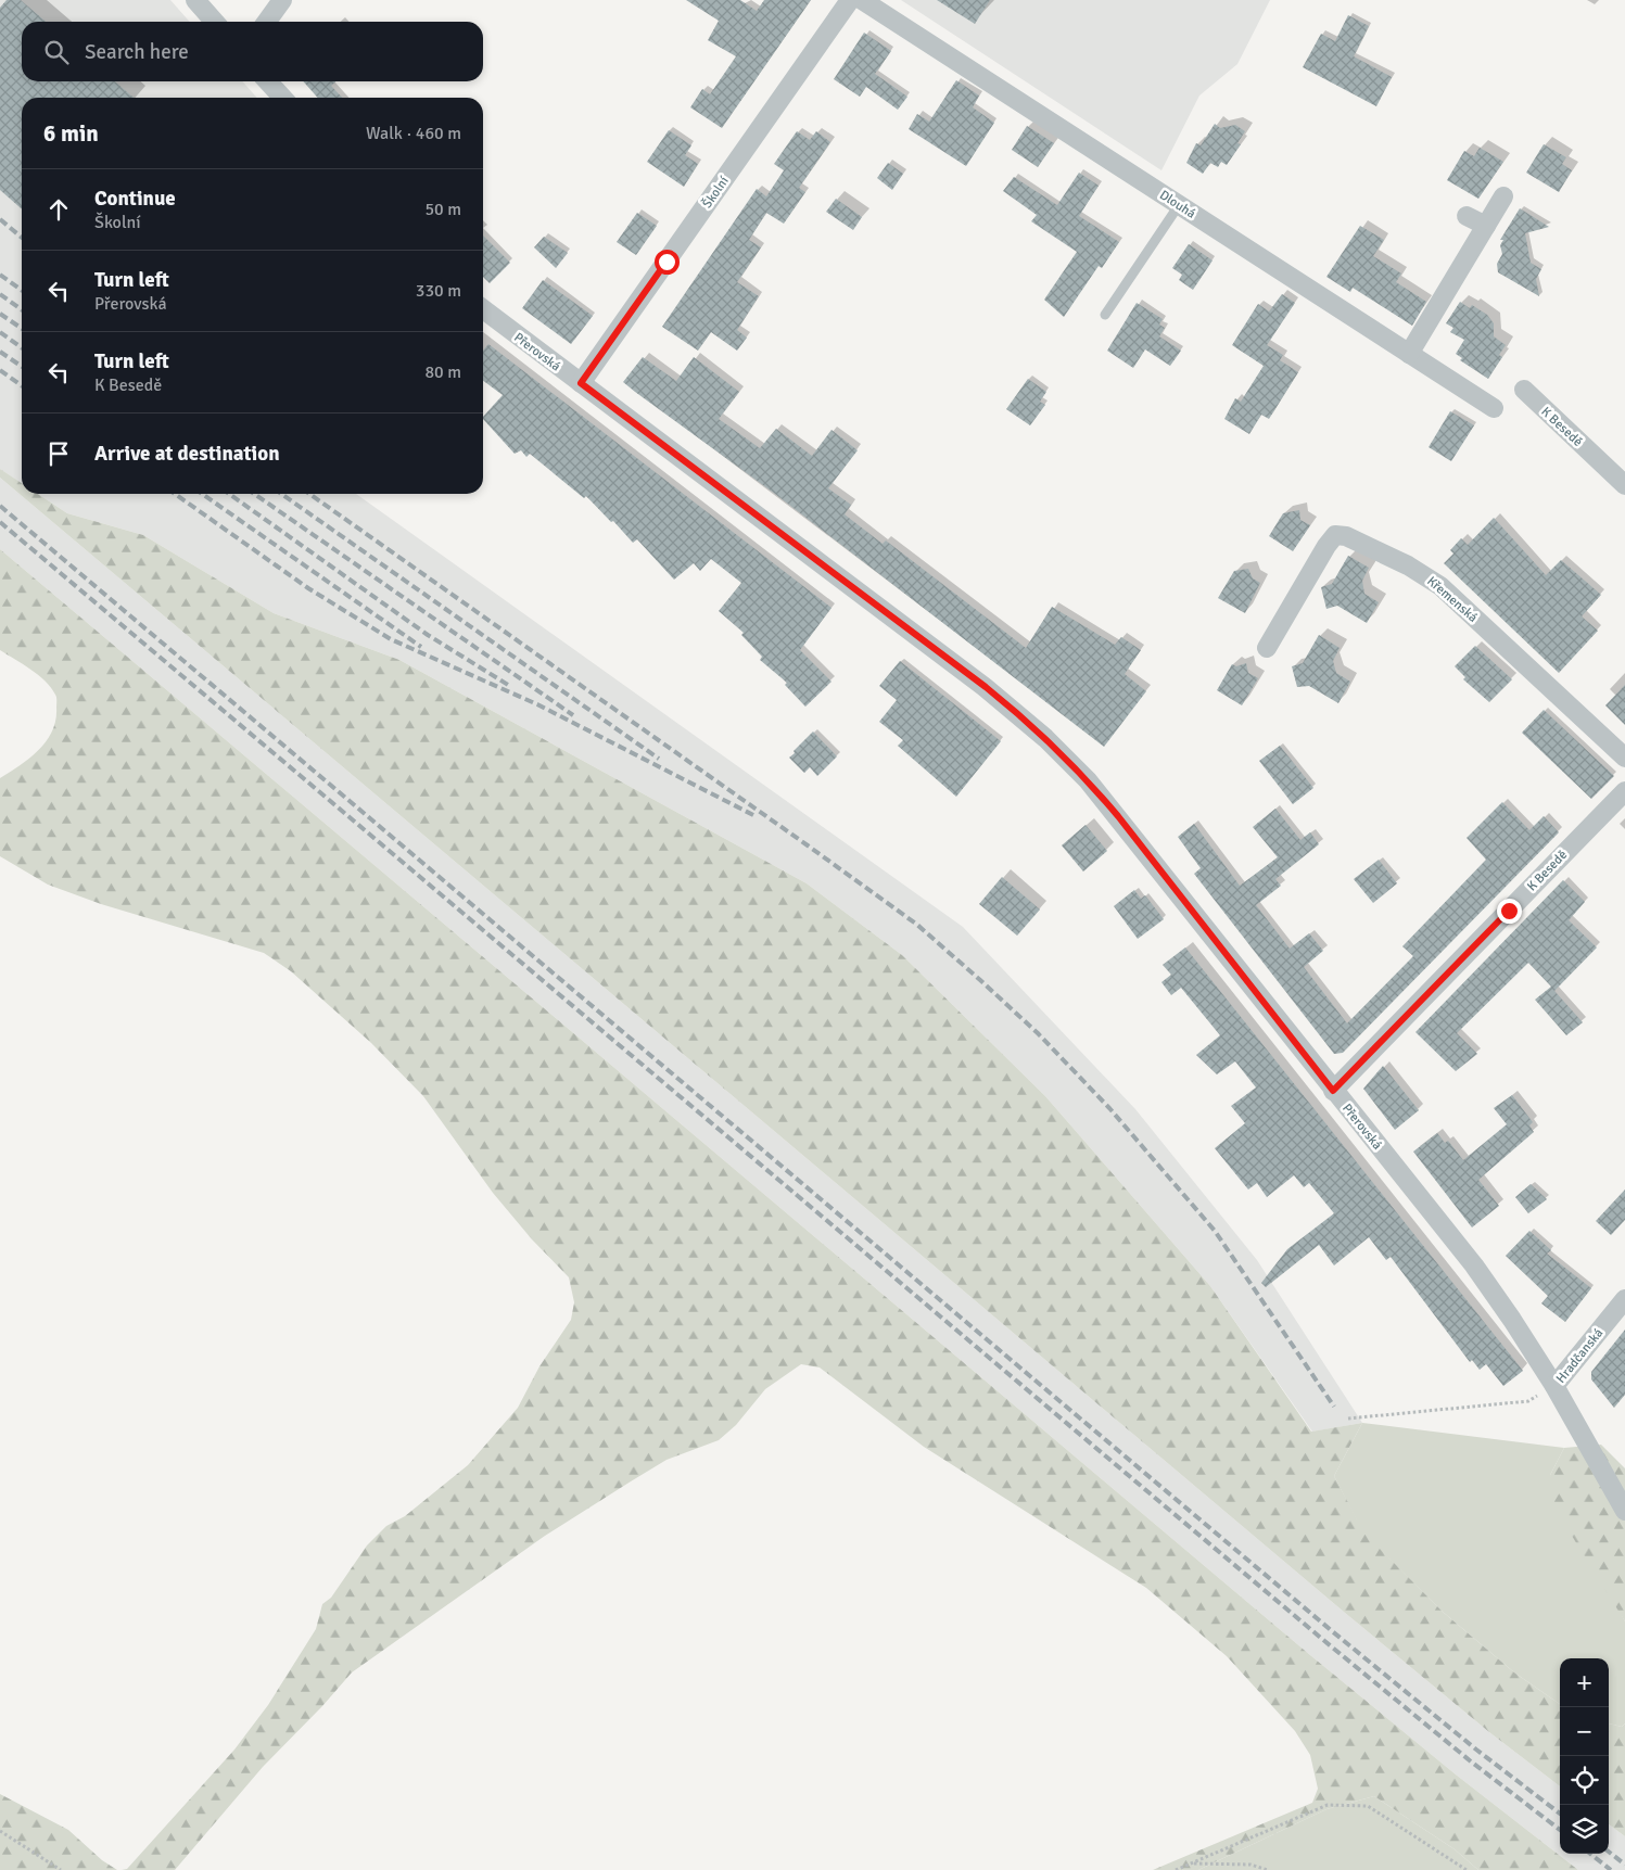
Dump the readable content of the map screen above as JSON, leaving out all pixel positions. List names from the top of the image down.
{
  "streets": {
    "street": [
      "Školní",
      "Dlouhá",
      "Přerovská",
      "K Besedě",
      "Křemenská",
      "Hradčanská"
    ]
  },
  "crossings": [
    ["Školní", "Přerovská"],
    ["Přerovská", "K Besedě"],
    ["Přerovská", "Hradčanská"]
  ],
  "page": {
    "search": "Search here",
    "heading": ["6 min", "Walk · 460 m"],
    "list": [
      ["Continue", "Školní", "50 m"],
      ["Turn left", "Přerovská", "330 m"],
      ["Turn left", "K Besedě", "80 m"],
      "Arrive at destination"
    ],
    "map_buttons": ["+", "−"]
  }
}
